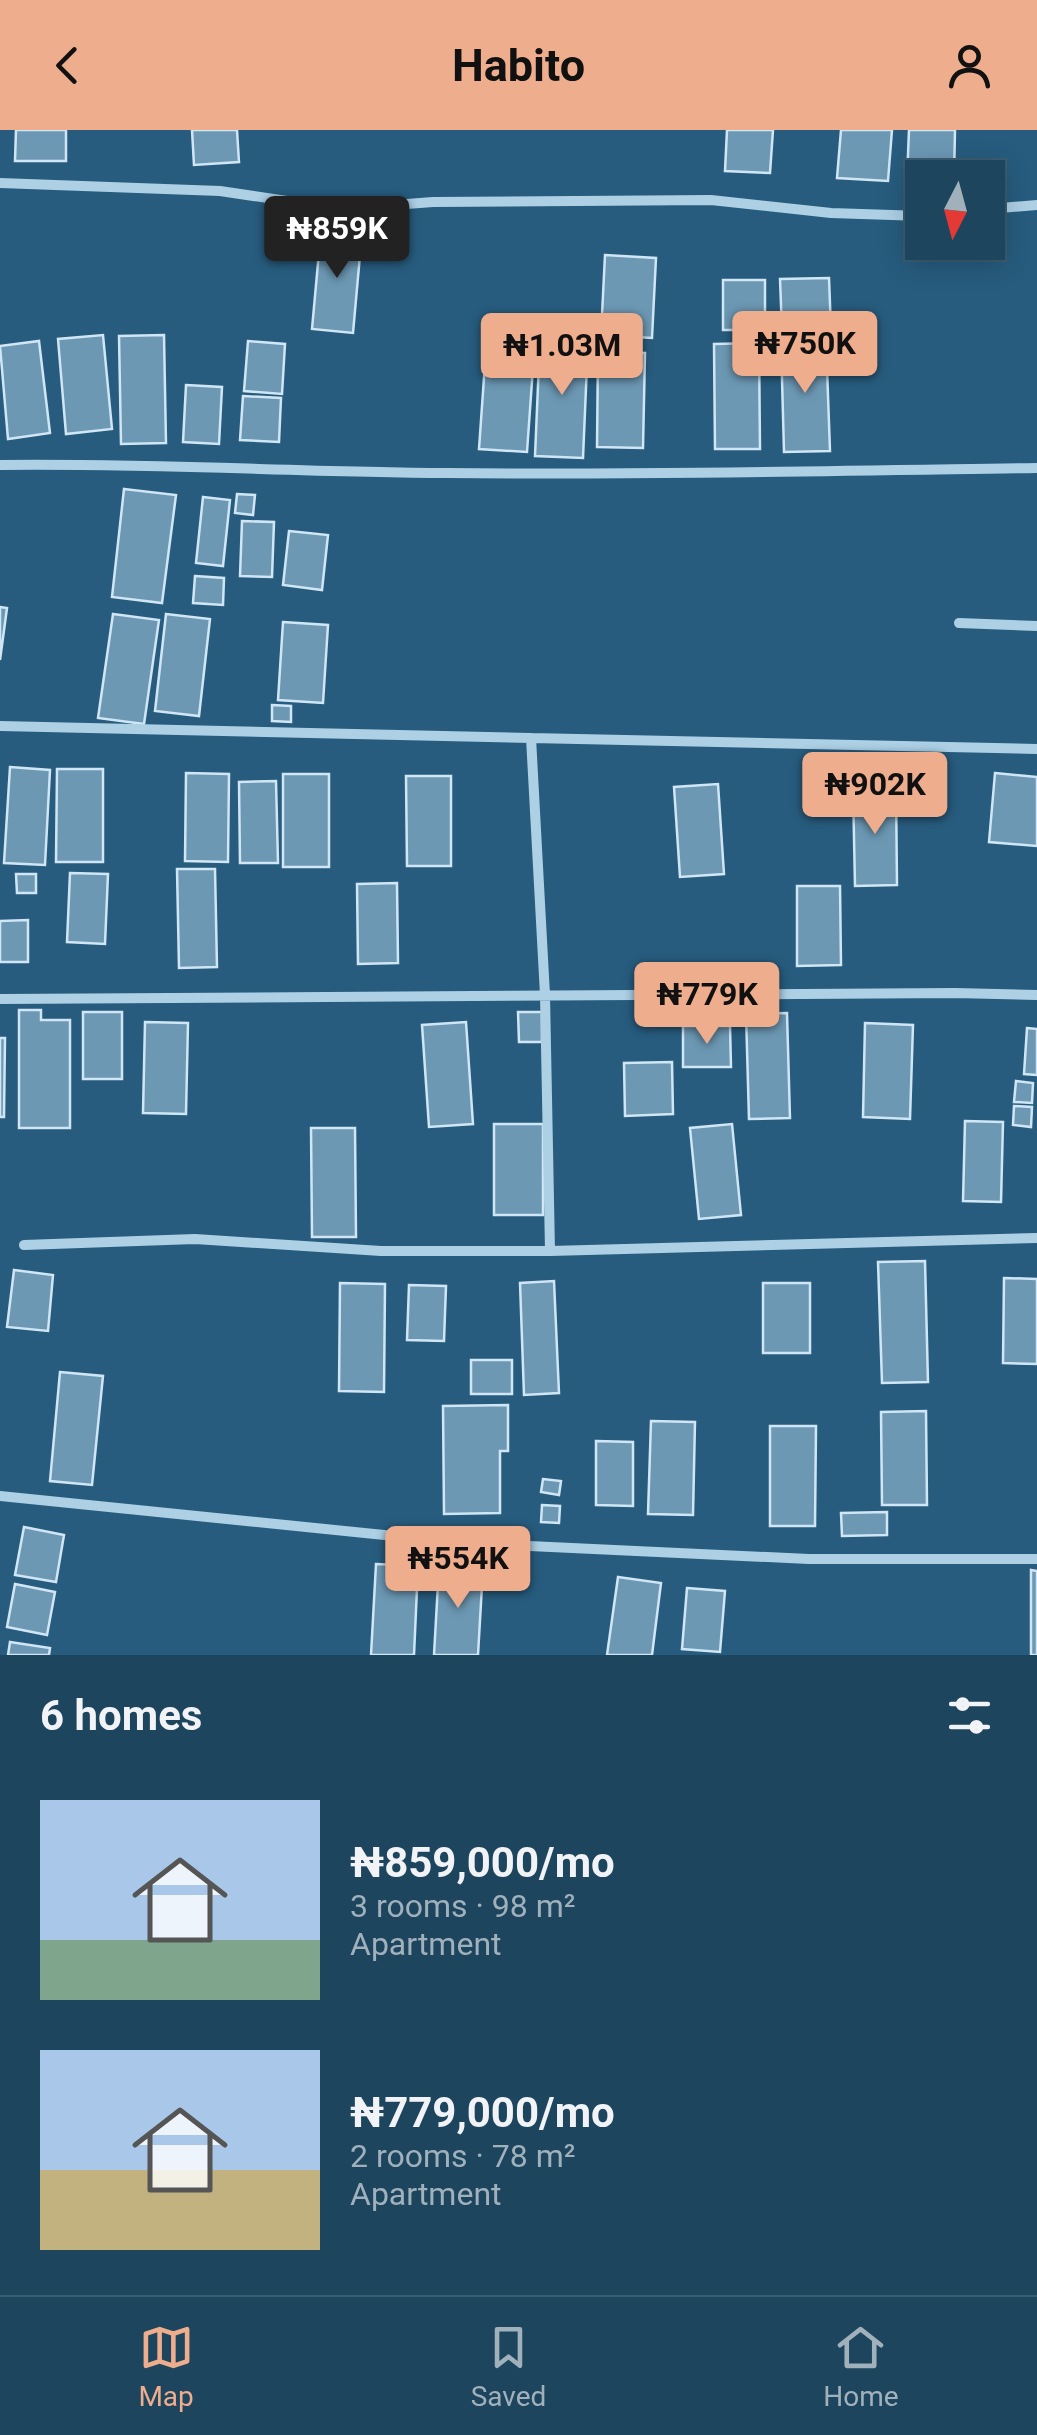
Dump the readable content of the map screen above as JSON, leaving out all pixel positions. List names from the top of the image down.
{
  "north": "bottom",
  "page": {
    "header": "Habito",
    "price": [
      "₦859K",
      "₦750K",
      "₦1.03M",
      "₦902K",
      "₦779K",
      "₦554K"
    ],
    "heading": "6 homes",
    "list": [
      {
        "name": "₦859,000/mo",
        "note": "3 rooms · 98 m² · Apartment"
      },
      {
        "name": "₦779,000/mo",
        "note": "2 rooms · 78 m² · Apartment"
      }
    ],
    "tabs": ["Map", "Saved", "Home"]
  }
}
